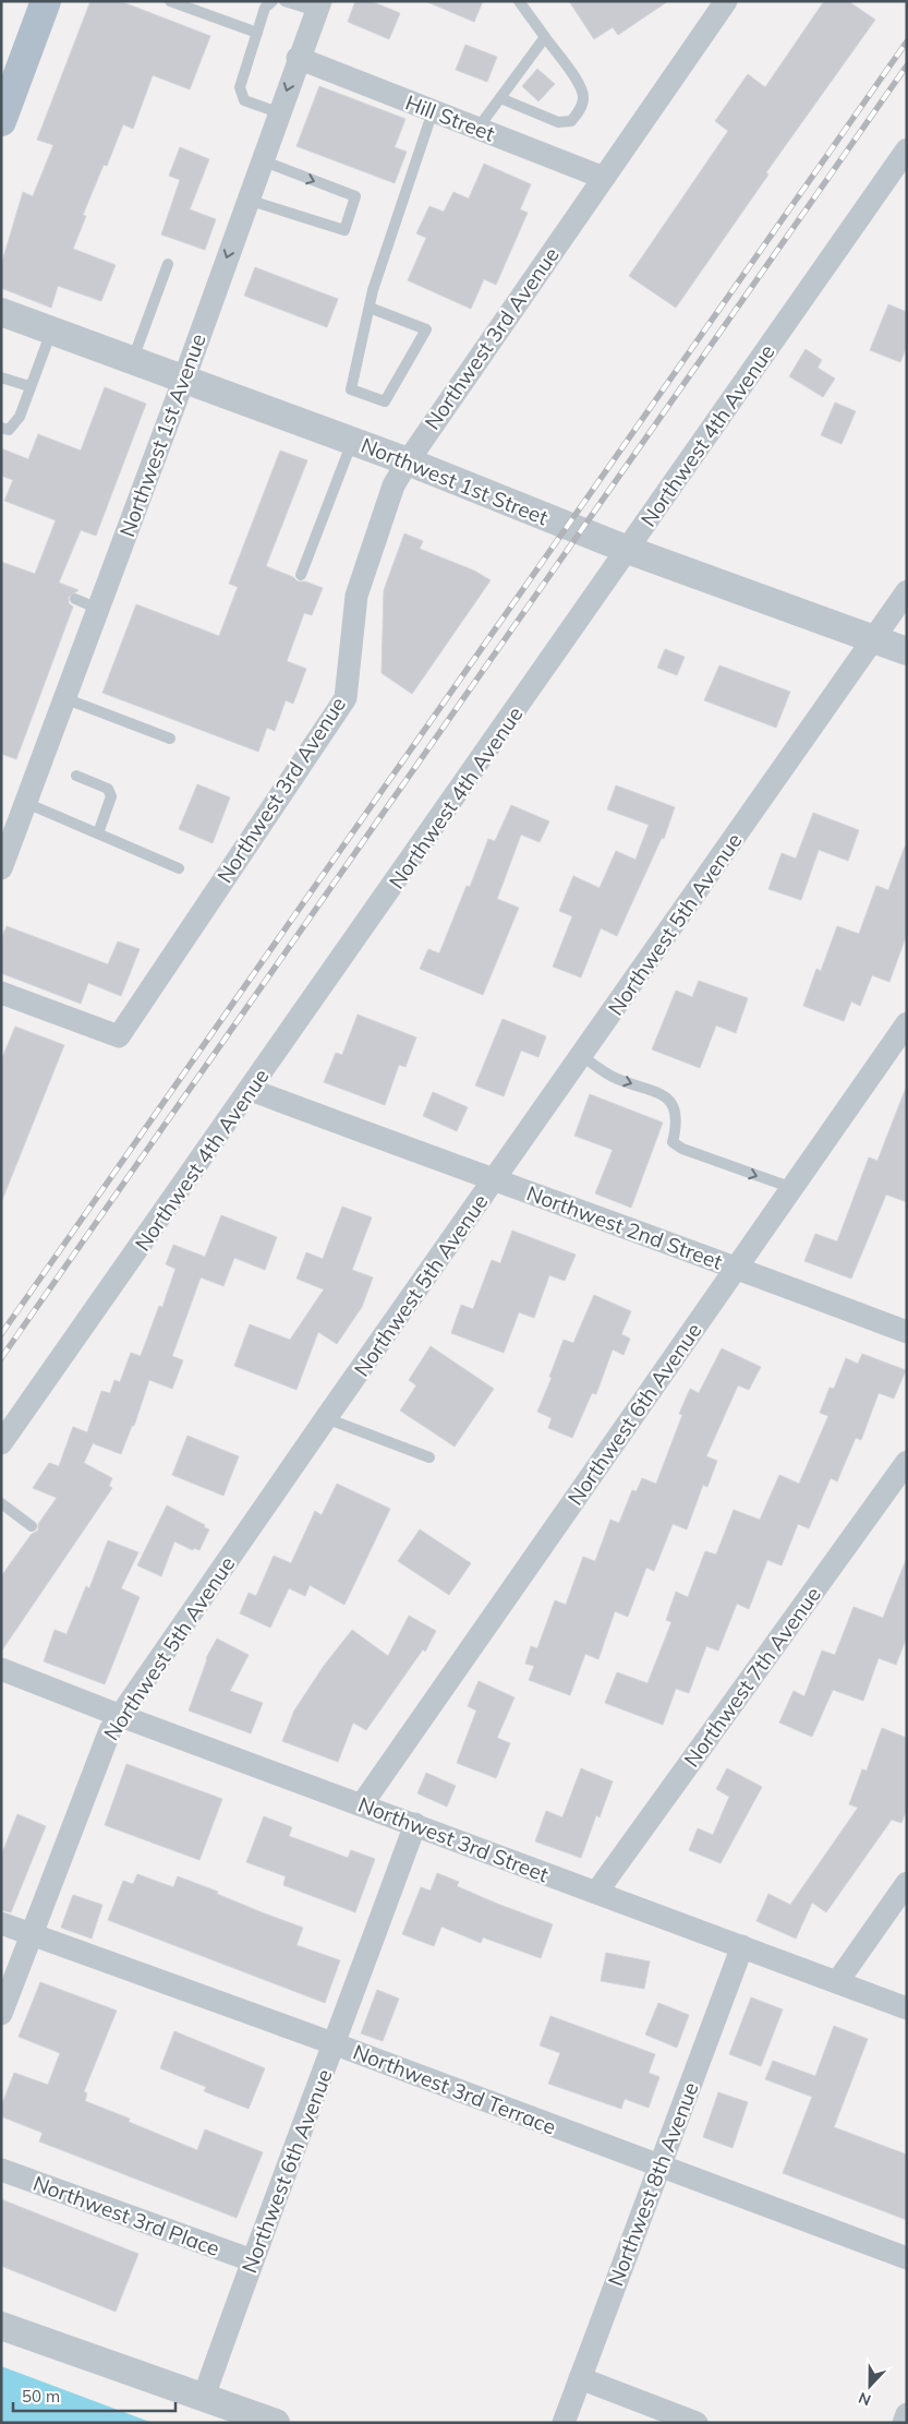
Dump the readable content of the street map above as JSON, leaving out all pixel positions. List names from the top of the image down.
{
  "streets": {
    "street": [
      "Hill Street",
      "Northwest 3rd Avenue",
      "Northwest 1st Avenue",
      "Northwest 4th Avenue",
      "Northwest 1st Street",
      "Northwest 5th Avenue",
      "Northwest 2nd Street",
      "Northwest 6th Avenue",
      "Northwest 7th Avenue",
      "Northwest 3rd Street",
      "Northwest 3rd Terrace",
      "Northwest 8th Avenue",
      "Northwest 3rd Place"
    ]
  },
  "crossings": [
    ["Hill Street", "Northwest 3rd Avenue"],
    ["Hill Street", "Northwest 1st Avenue"],
    ["Northwest 3rd Avenue", "Northwest 1st Street"],
    ["Northwest 1st Avenue", "Northwest 1st Street"],
    ["Northwest 4th Avenue", "Northwest 1st Street"],
    ["Northwest 4th Avenue", "Northwest 2nd Street"],
    ["Northwest 1st Street", "Northwest 5th Avenue"],
    ["Northwest 5th Avenue", "Northwest 2nd Street"],
    ["Northwest 5th Avenue", "Northwest 3rd Street"],
    ["Northwest 5th Avenue", "Northwest 3rd Terrace"],
    ["Northwest 2nd Street", "Northwest 6th Avenue"],
    ["Northwest 6th Avenue", "Northwest 3rd Street"],
    ["Northwest 6th Avenue", "Northwest 3rd Terrace"],
    ["Northwest 6th Avenue", "Northwest 3rd Place"],
    ["Northwest 7th Avenue", "Northwest 3rd Street"],
    ["Northwest 3rd Street", "Northwest 8th Avenue"],
    ["Northwest 3rd Terrace", "Northwest 8th Avenue"]
  ],
  "scale_bar": "50 m",
  "north": "bottom"
}
